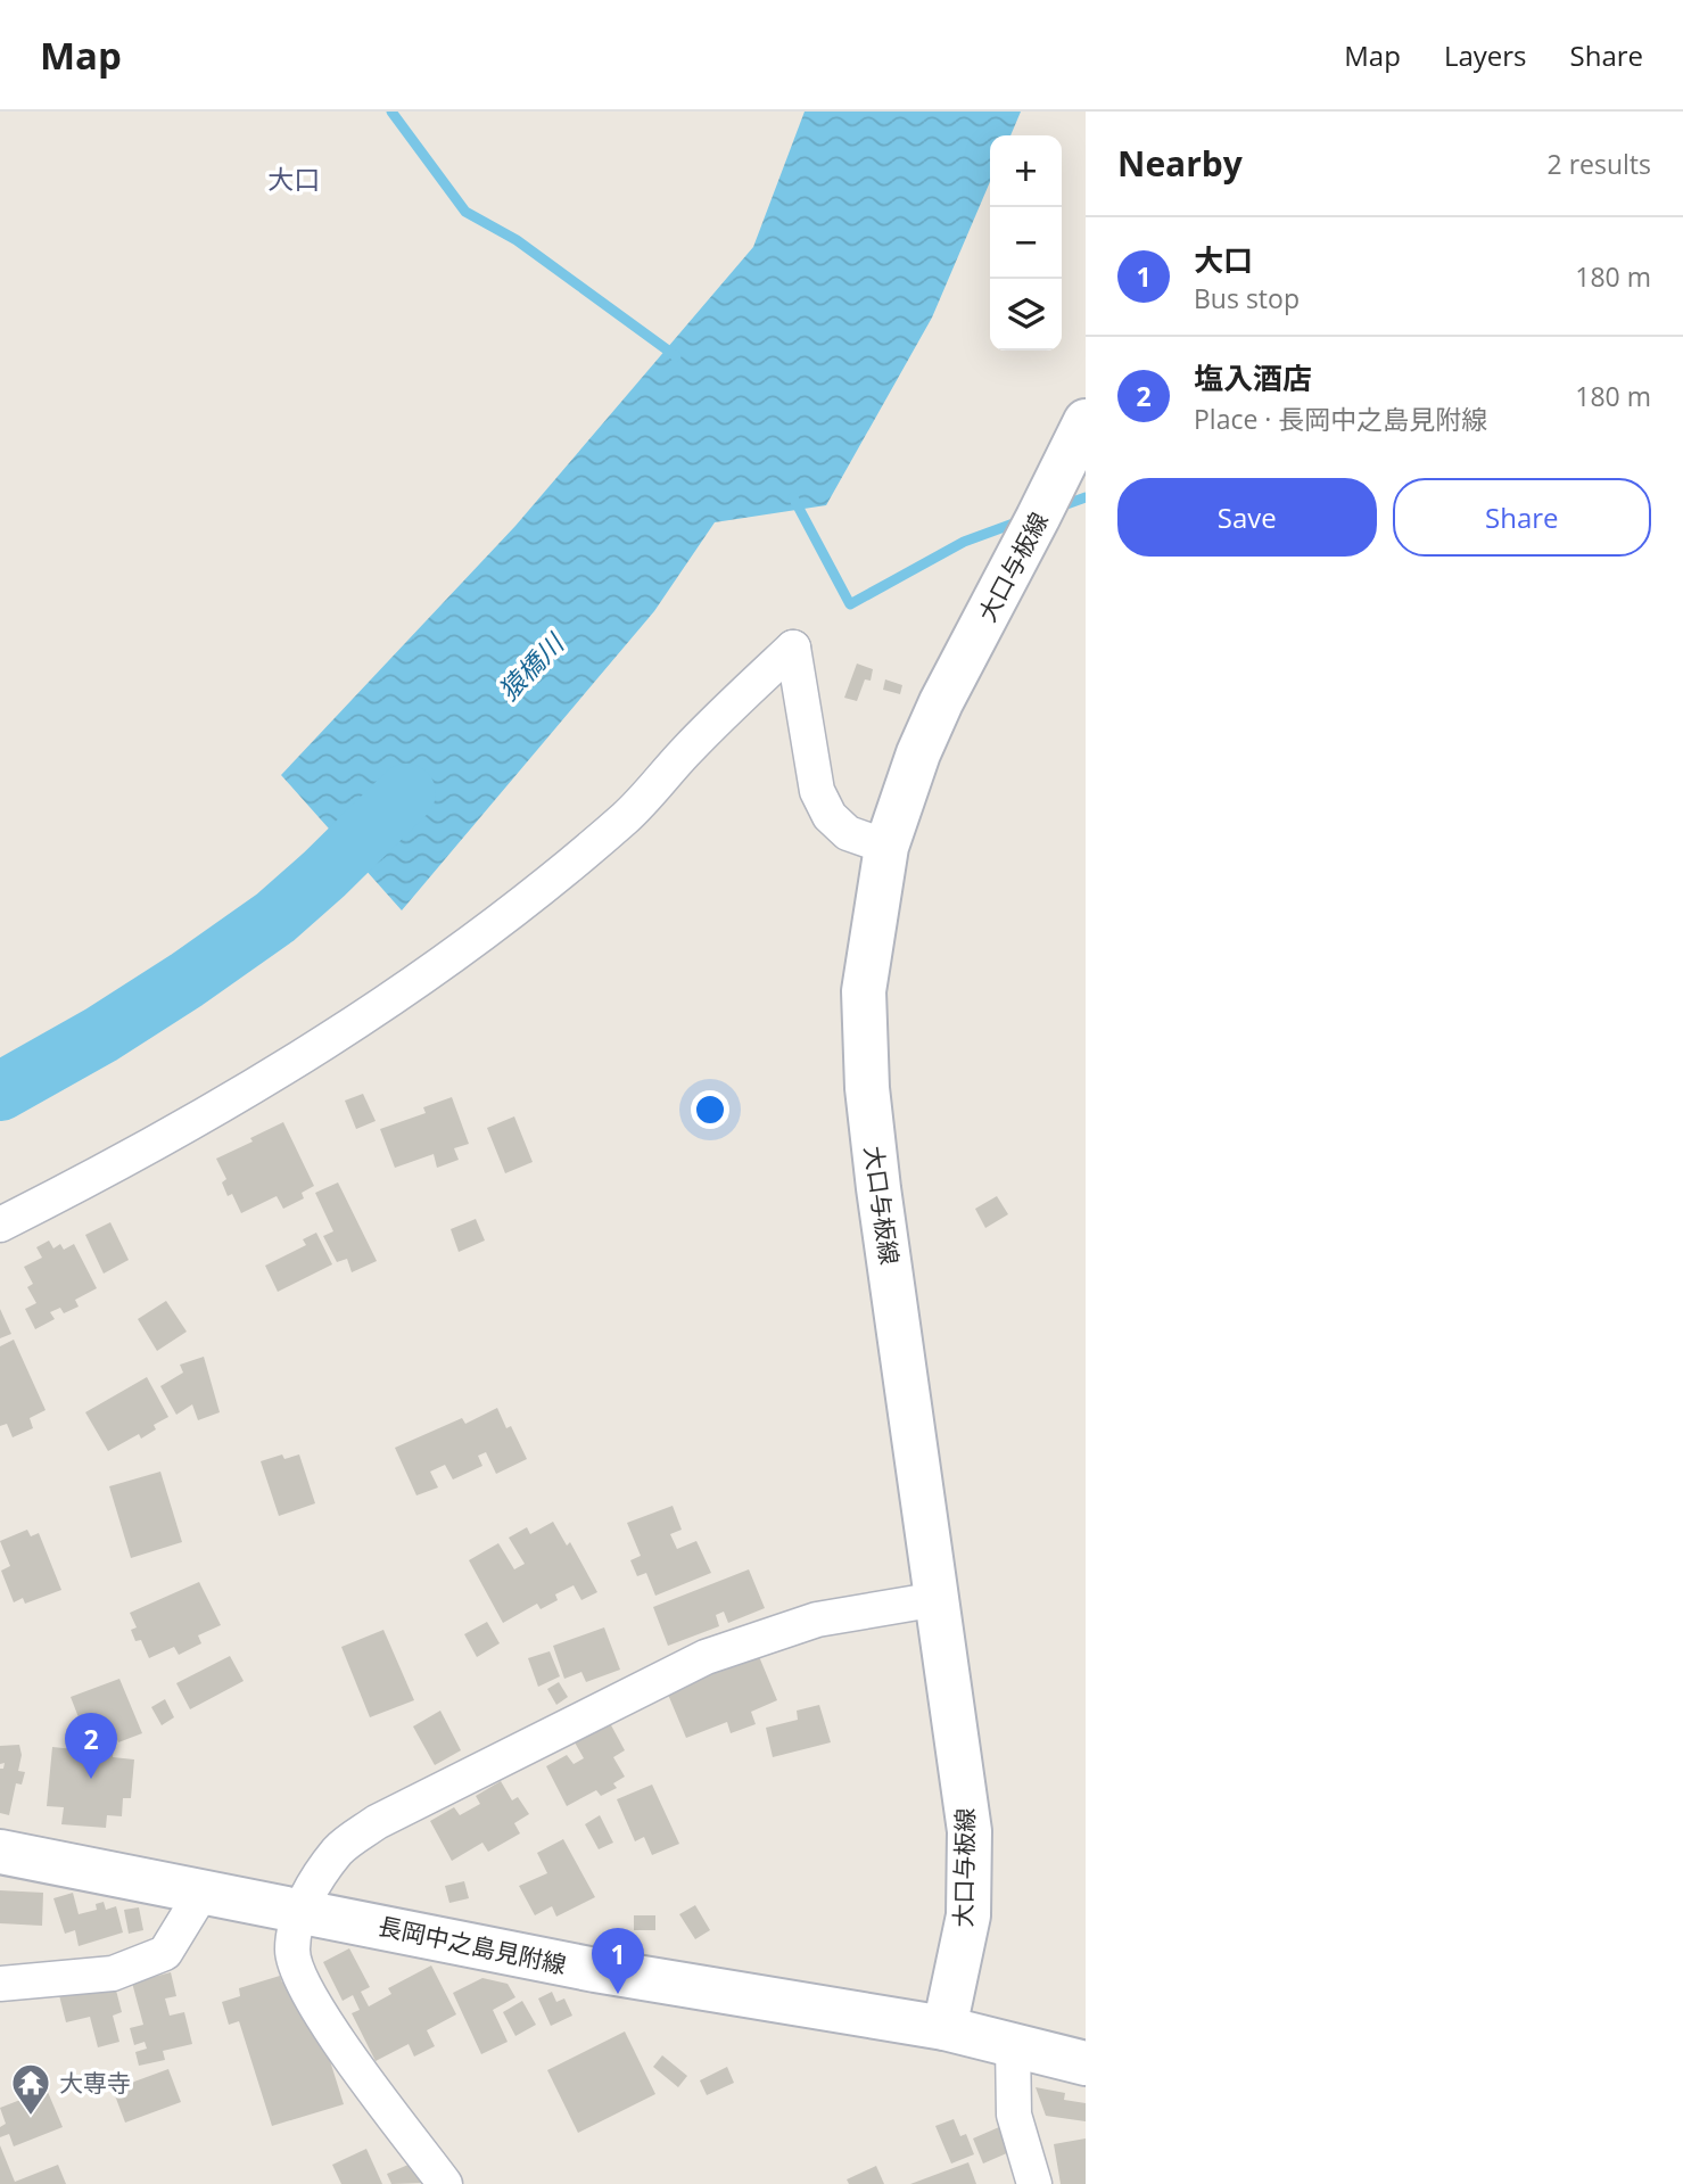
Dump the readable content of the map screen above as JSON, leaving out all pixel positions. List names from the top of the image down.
{
  "streets": {
    "main road": ["大口与板線", "長岡中之島見附線"]
  },
  "crossings": [
    ["大口与板線", "長岡中之島見附線"]
  ],
  "districts": ["大口"],
  "water": ["猿橋川"],
  "places": {
    "temple": ["大専寺"]
  },
  "page": {
    "header": "Map",
    "nav": ["Map", "Layers", "Share"],
    "heading": ["Nearby", "2 results"],
    "map_buttons": ["+", "−"],
    "list": [
      {
        "mark": "1",
        "name": "大口",
        "note": "Bus stop",
        "value": "180 m"
      },
      {
        "mark": "2",
        "name": "塩入酒店",
        "note": "Place · 長岡中之島見附線",
        "value": "180 m"
      }
    ],
    "buttons": ["Save", "Share"],
    "pins": ["2", "1"]
  }
}
